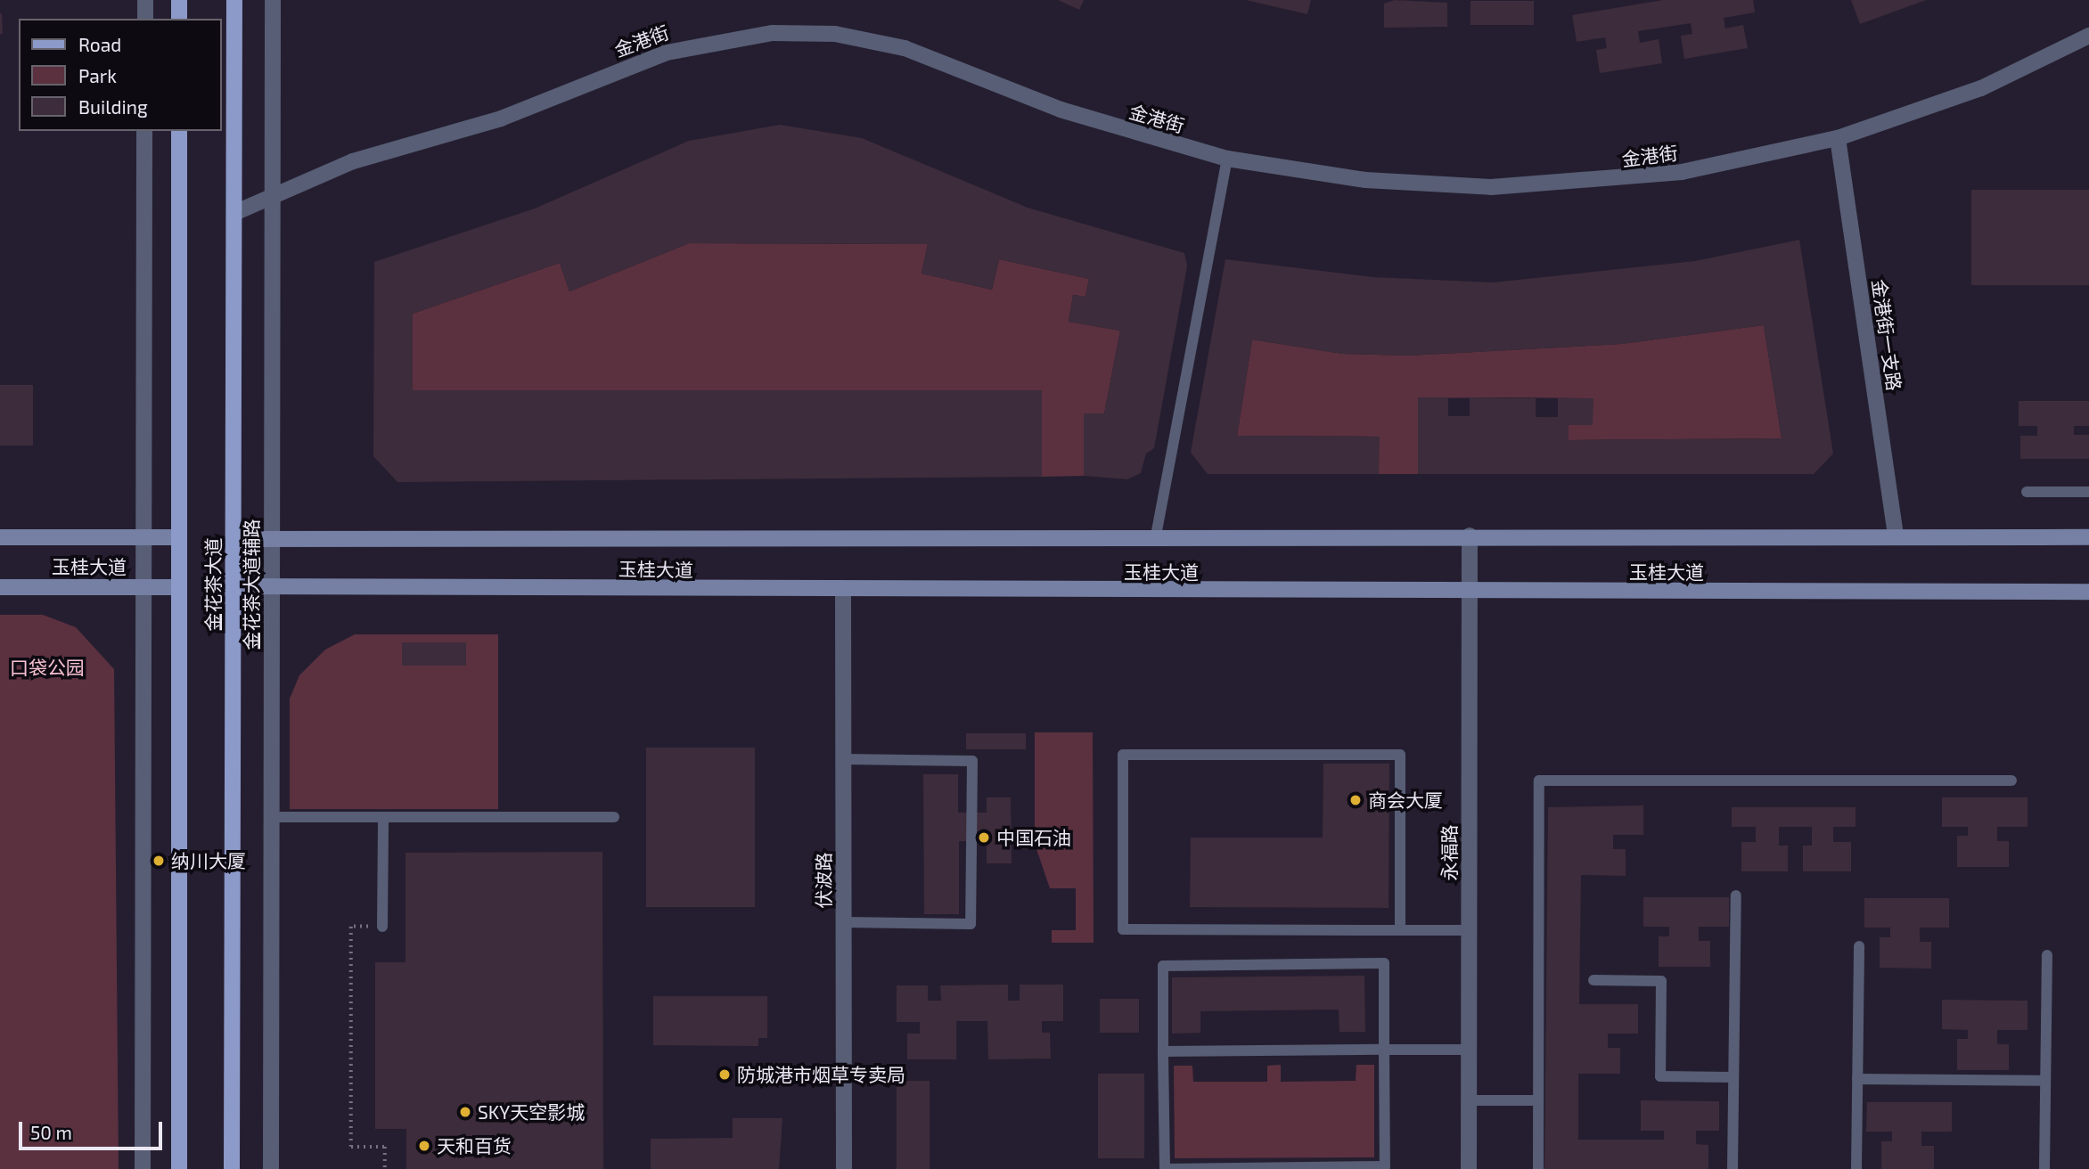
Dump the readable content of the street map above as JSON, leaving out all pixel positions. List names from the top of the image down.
{
  "streets": {
    "main road": ["玉桂大道", "金花茶大道"],
    "street": [
      "金港街",
      "金港街一支路",
      "金花茶大道辅路",
      "永福路",
      "伏波路"
    ]
  },
  "crossings": [
    ["金港街", "金港街一支路"],
    ["金港街", "金花茶大道"],
    ["金港街", "金花茶大道辅路"],
    ["金港街一支路", "玉桂大道"],
    ["玉桂大道", "金花茶大道"],
    ["玉桂大道", "金花茶大道辅路"],
    ["玉桂大道", "永福路"],
    ["玉桂大道", "伏波路"]
  ],
  "parks": ["口袋公园"],
  "places": [
    "商会大厦",
    "中国石油",
    "纳川大厦",
    "防城港市烟草专卖局",
    "SKY天空影城",
    "天和百货"
  ],
  "legend": ["Road", "Park", "Building"],
  "scale_bar": "50 m"
}
